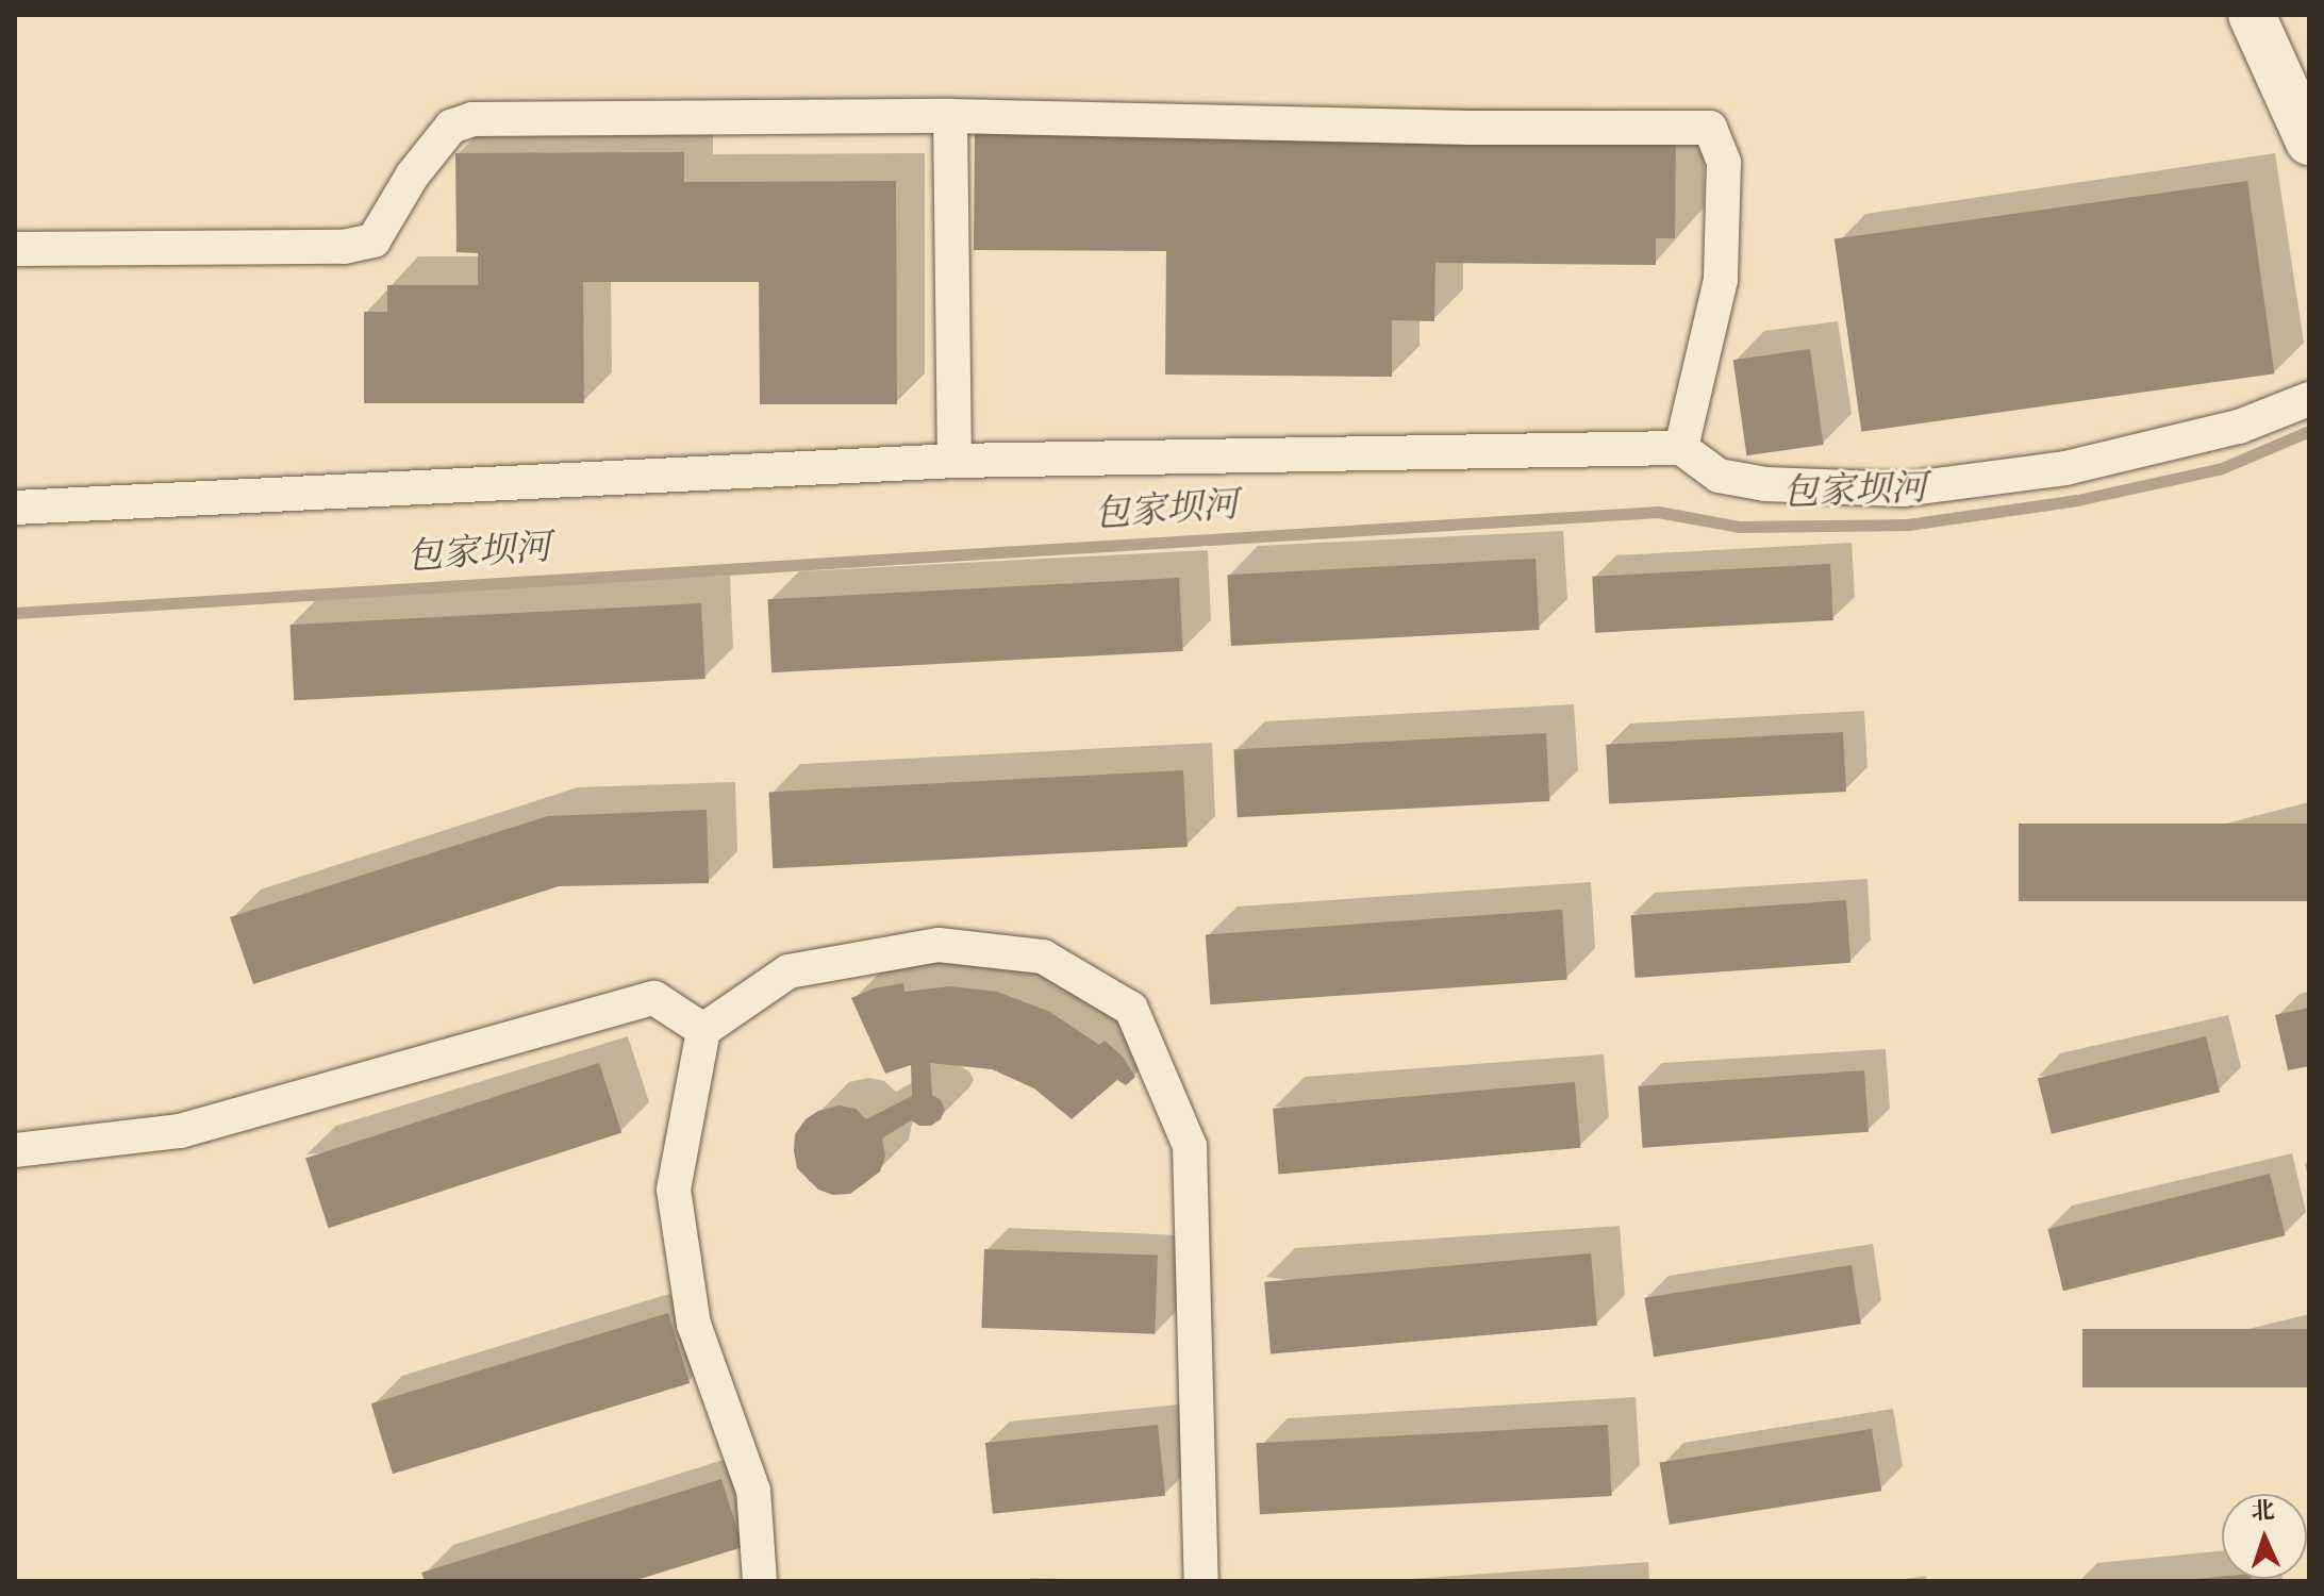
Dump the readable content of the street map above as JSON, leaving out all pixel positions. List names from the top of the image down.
{
  "water": ["包家坝河"],
  "north": "top"
}
